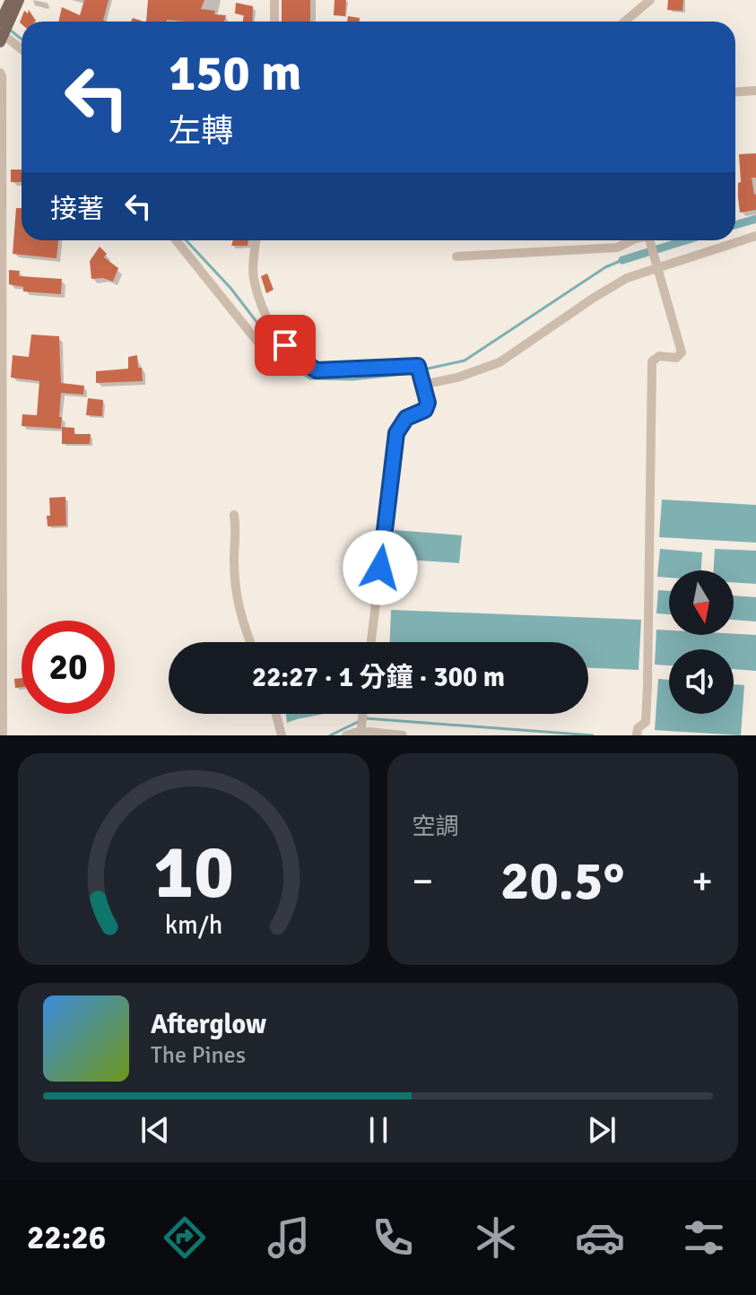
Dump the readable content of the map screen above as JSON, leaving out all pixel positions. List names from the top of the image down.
{
  "north": "bottom",
  "page": {
    "turn": ["150 m", "左轉"],
    "then": "接著",
    "limit": "20",
    "trip": "22:27 · 1 分鐘 · 300 m",
    "tile": "空調",
    "heat": ["−", "20.5°", "+"],
    "song": ["Afterglow", "The Pines"],
    "tabs": "22:26",
    "gauge": ["10", "km/h"]
  }
}
